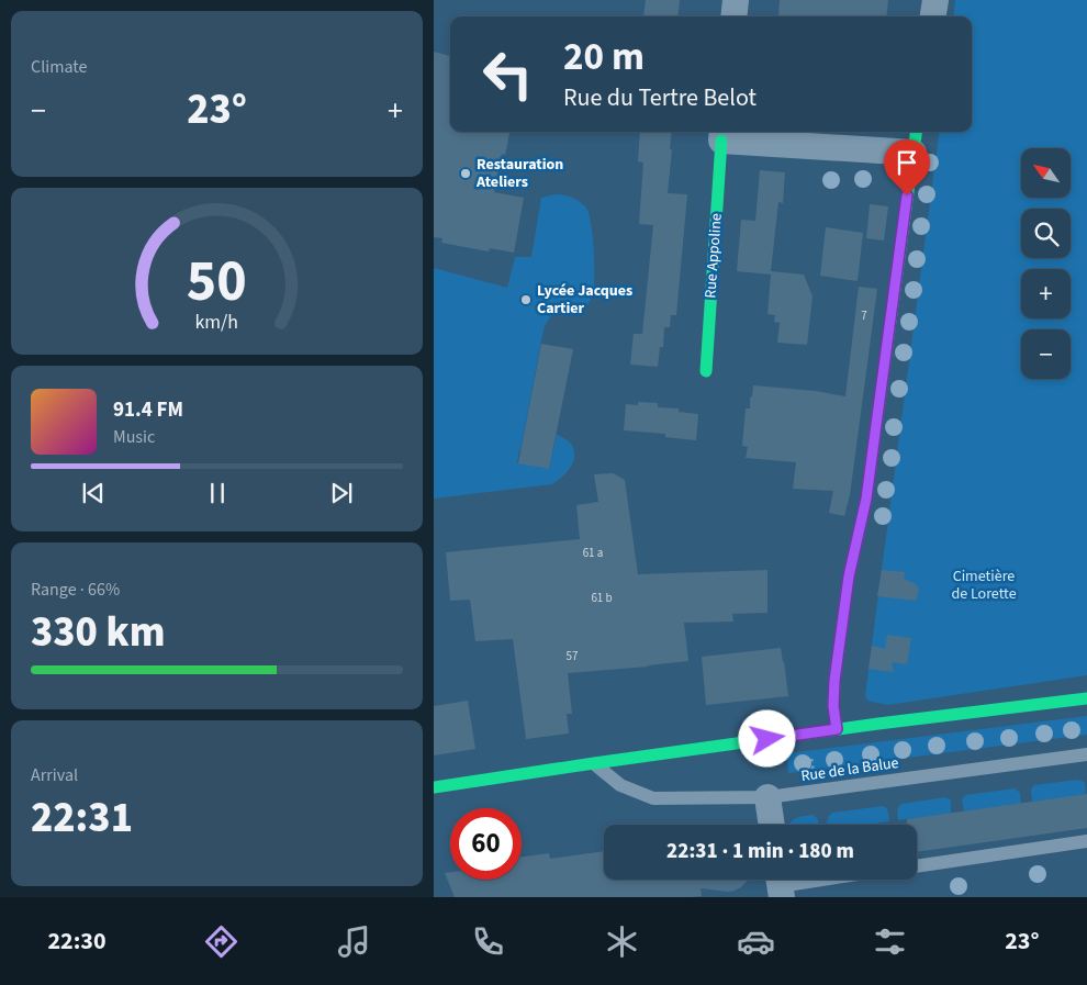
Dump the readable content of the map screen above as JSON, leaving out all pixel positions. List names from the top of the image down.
{
  "streets": {
    "street": ["Rue Appoline"],
    "lane": ["Rue de la Balue"]
  },
  "parks": ["Cimetière de Lorette"],
  "places": ["Restauration Ateliers", "Lycée Jacques Cartier"],
  "house_numbers": [
    "7",
    "61 a",
    "61 b",
    "57"
  ],
  "north": "top left",
  "page": {
    "tile": [
      "Climate",
      ["Range · 66%", "330 km"],
      ["Arrival", "22:31"]
    ],
    "turn": ["20 m", "Rue du Tertre Belot"],
    "heat": ["−", "23°", "+"],
    "map_buttons": ["+", "−"],
    "song": ["91.4 FM", "Music"],
    "limit": "60",
    "trip": "22:31 · 1 min · 180 m",
    "tabs": ["22:30", "23°"],
    "gauge": ["50", "km/h"]
  }
}
